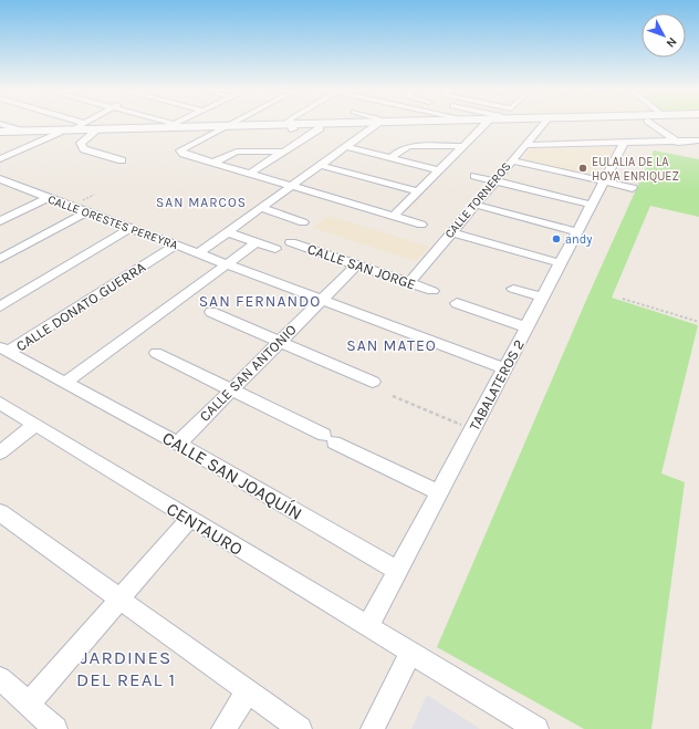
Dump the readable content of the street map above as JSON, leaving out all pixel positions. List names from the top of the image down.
{
  "streets": {
    "street": [
      "CALLE TORNEROS",
      "CALLE ORESTES PEREYRA",
      "CALLE SAN JORGE",
      "CALLE DONATO GUERRA",
      "CALLE SAN ANTONIO",
      "TABALATEROS 2",
      "CALLE SAN JOAQUÍN",
      "CENTAURO"
    ]
  },
  "crossings": [
    ["CALLE TORNEROS", "CALLE SAN JORGE"],
    ["CALLE ORESTES PEREYRA", "CALLE DONATO GUERRA"],
    ["CALLE ORESTES PEREYRA", "CALLE SAN ANTONIO"],
    ["CALLE ORESTES PEREYRA", "TABALATEROS 2"],
    ["CALLE SAN JORGE", "CALLE SAN ANTONIO"],
    ["CALLE DONATO GUERRA", "CALLE SAN JOAQUÍN"],
    ["CALLE SAN ANTONIO", "CALLE SAN JOAQUÍN"],
    ["TABALATEROS 2", "CALLE SAN JOAQUÍN"],
    ["TABALATEROS 2", "CENTAURO"]
  ],
  "districts": [
    "SAN MARCOS",
    "SAN FERNANDO",
    "SAN MATEO",
    "JARDINES DEL REAL 1"
  ],
  "places": ["EULALIA DE LA HOYA ENRIQUEZ", "andy"],
  "north": "bottom right"
}
